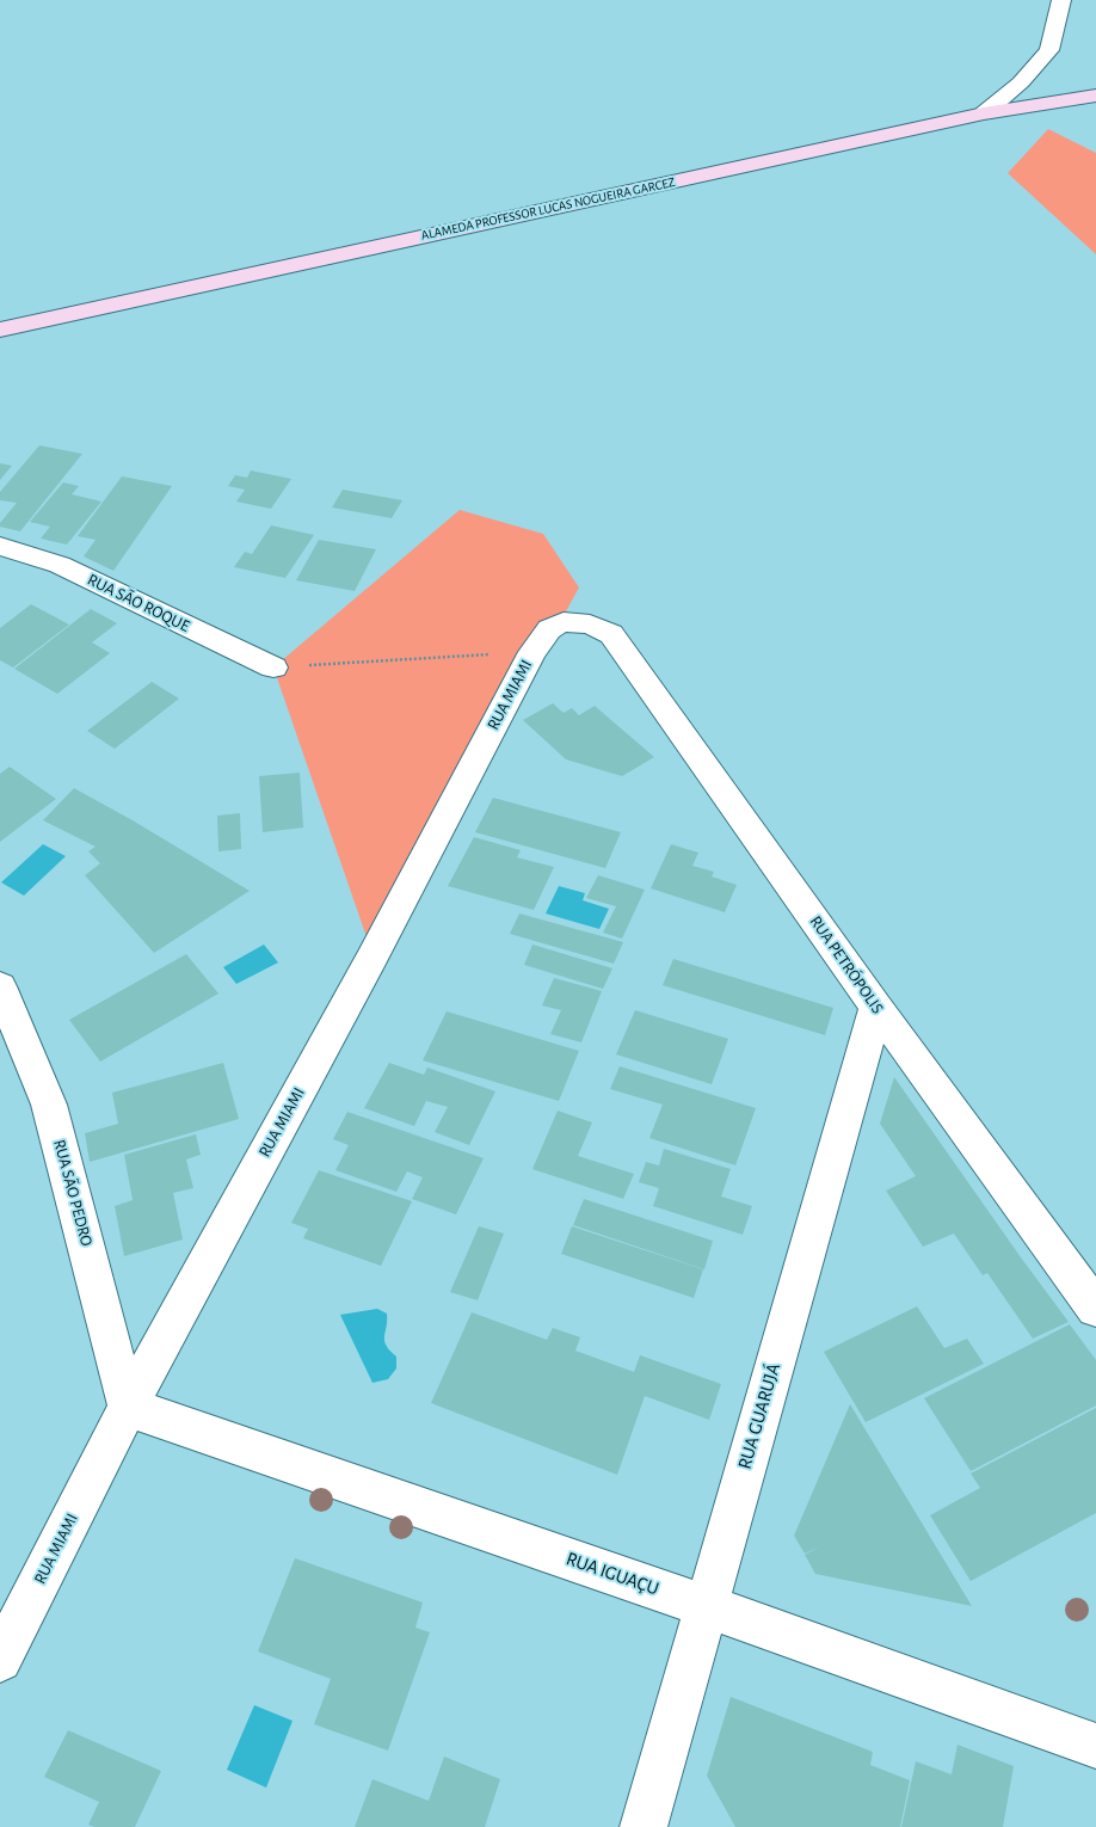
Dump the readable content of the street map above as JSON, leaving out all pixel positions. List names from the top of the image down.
{
  "streets": {
    "main road": ["ALAMEDA PROFESSOR LUCAS NOGUEIRA GARCEZ"],
    "street": [
      "RUA SÃO ROQUE",
      "RUA MIAMI",
      "RUA PETRÓPOLIS",
      "RUA SÃO PEDRO",
      "RUA GUARUJÁ",
      "RUA IGUAÇU"
    ]
  },
  "crossings": [
    ["RUA MIAMI", "RUA PETRÓPOLIS"],
    ["RUA MIAMI", "RUA SÃO PEDRO"],
    ["RUA MIAMI", "RUA IGUAÇU"],
    ["RUA PETRÓPOLIS", "RUA GUARUJÁ"],
    ["RUA SÃO PEDRO", "RUA IGUAÇU"],
    ["RUA GUARUJÁ", "RUA IGUAÇU"]
  ]
}
